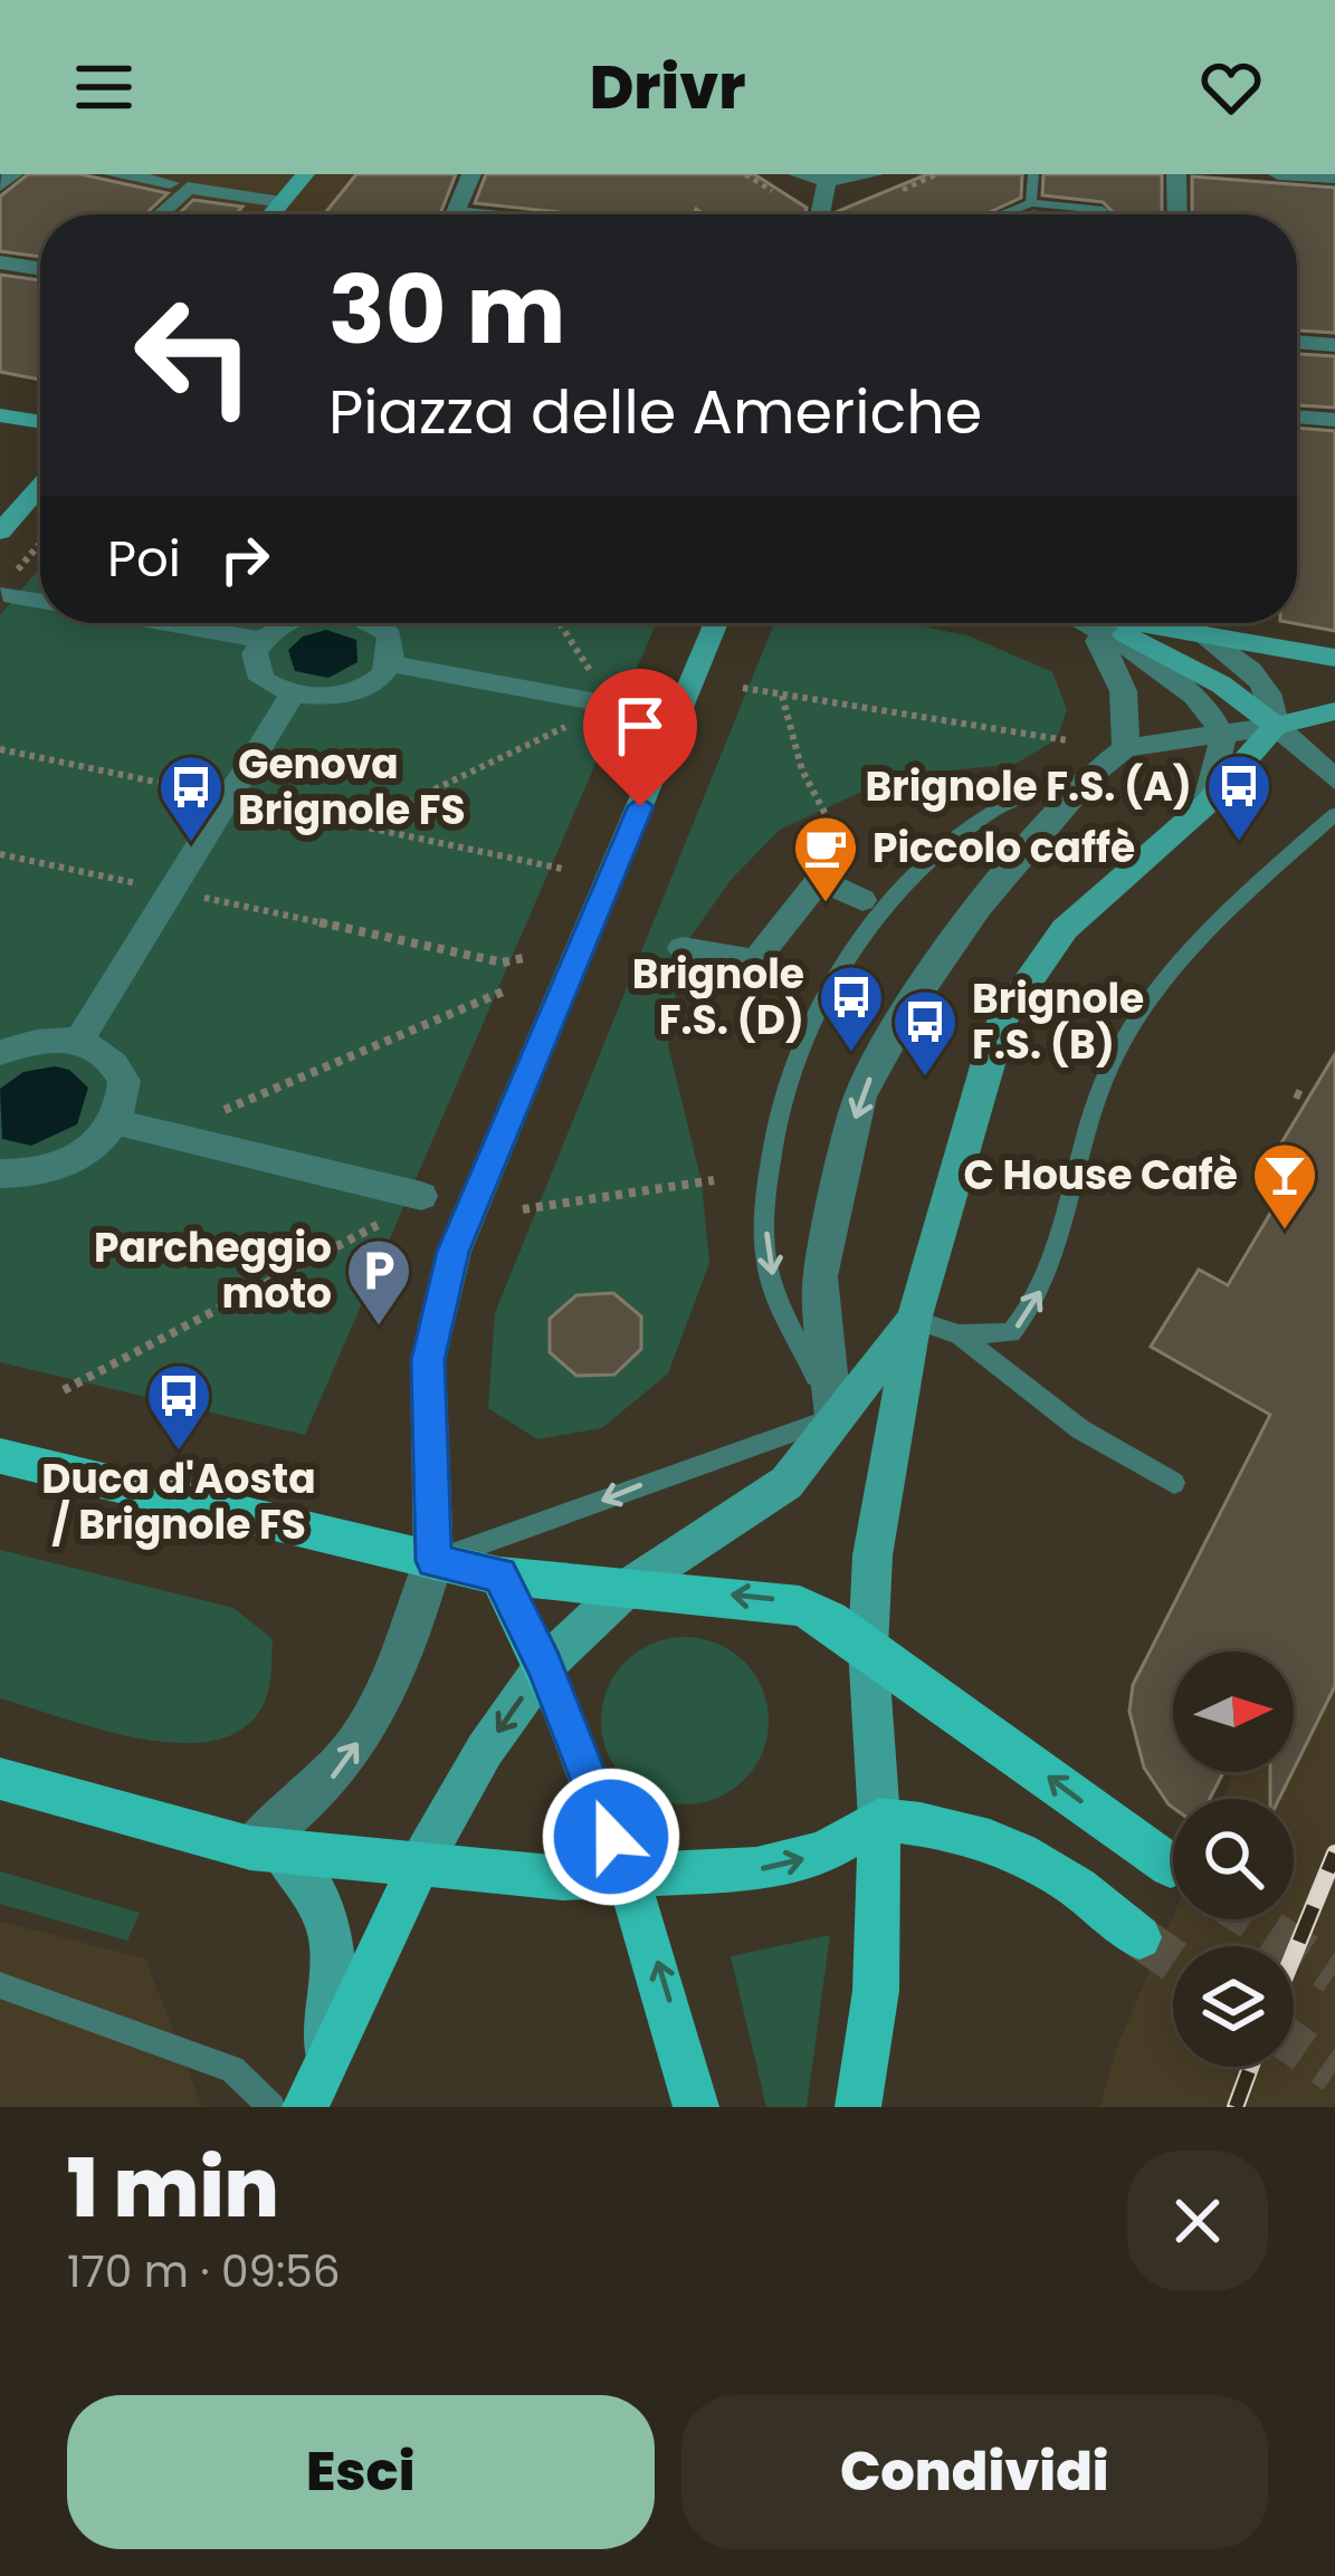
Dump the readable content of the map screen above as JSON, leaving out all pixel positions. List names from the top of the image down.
{
  "places": {
    "bus stop": [
      "Brignole F.S. (A)",
      "Genova Brignole FS",
      "Brignole F.S. (D)",
      "Brignole F.S. (B)",
      "Duca d'Aosta / Brignole FS"
    ],
    "cafe": ["Piccolo caffè"],
    "bar": ["C House Cafè"],
    "parking": ["Parcheggio moto"]
  },
  "north": "right",
  "page": {
    "header": "Drivr",
    "turn": ["30 m", "Piazza delle Americhe"],
    "then": "Poi",
    "heading": ["1 min", "170 m · 09:56"],
    "buttons": ["Esci", "Condividi"]
  }
}
